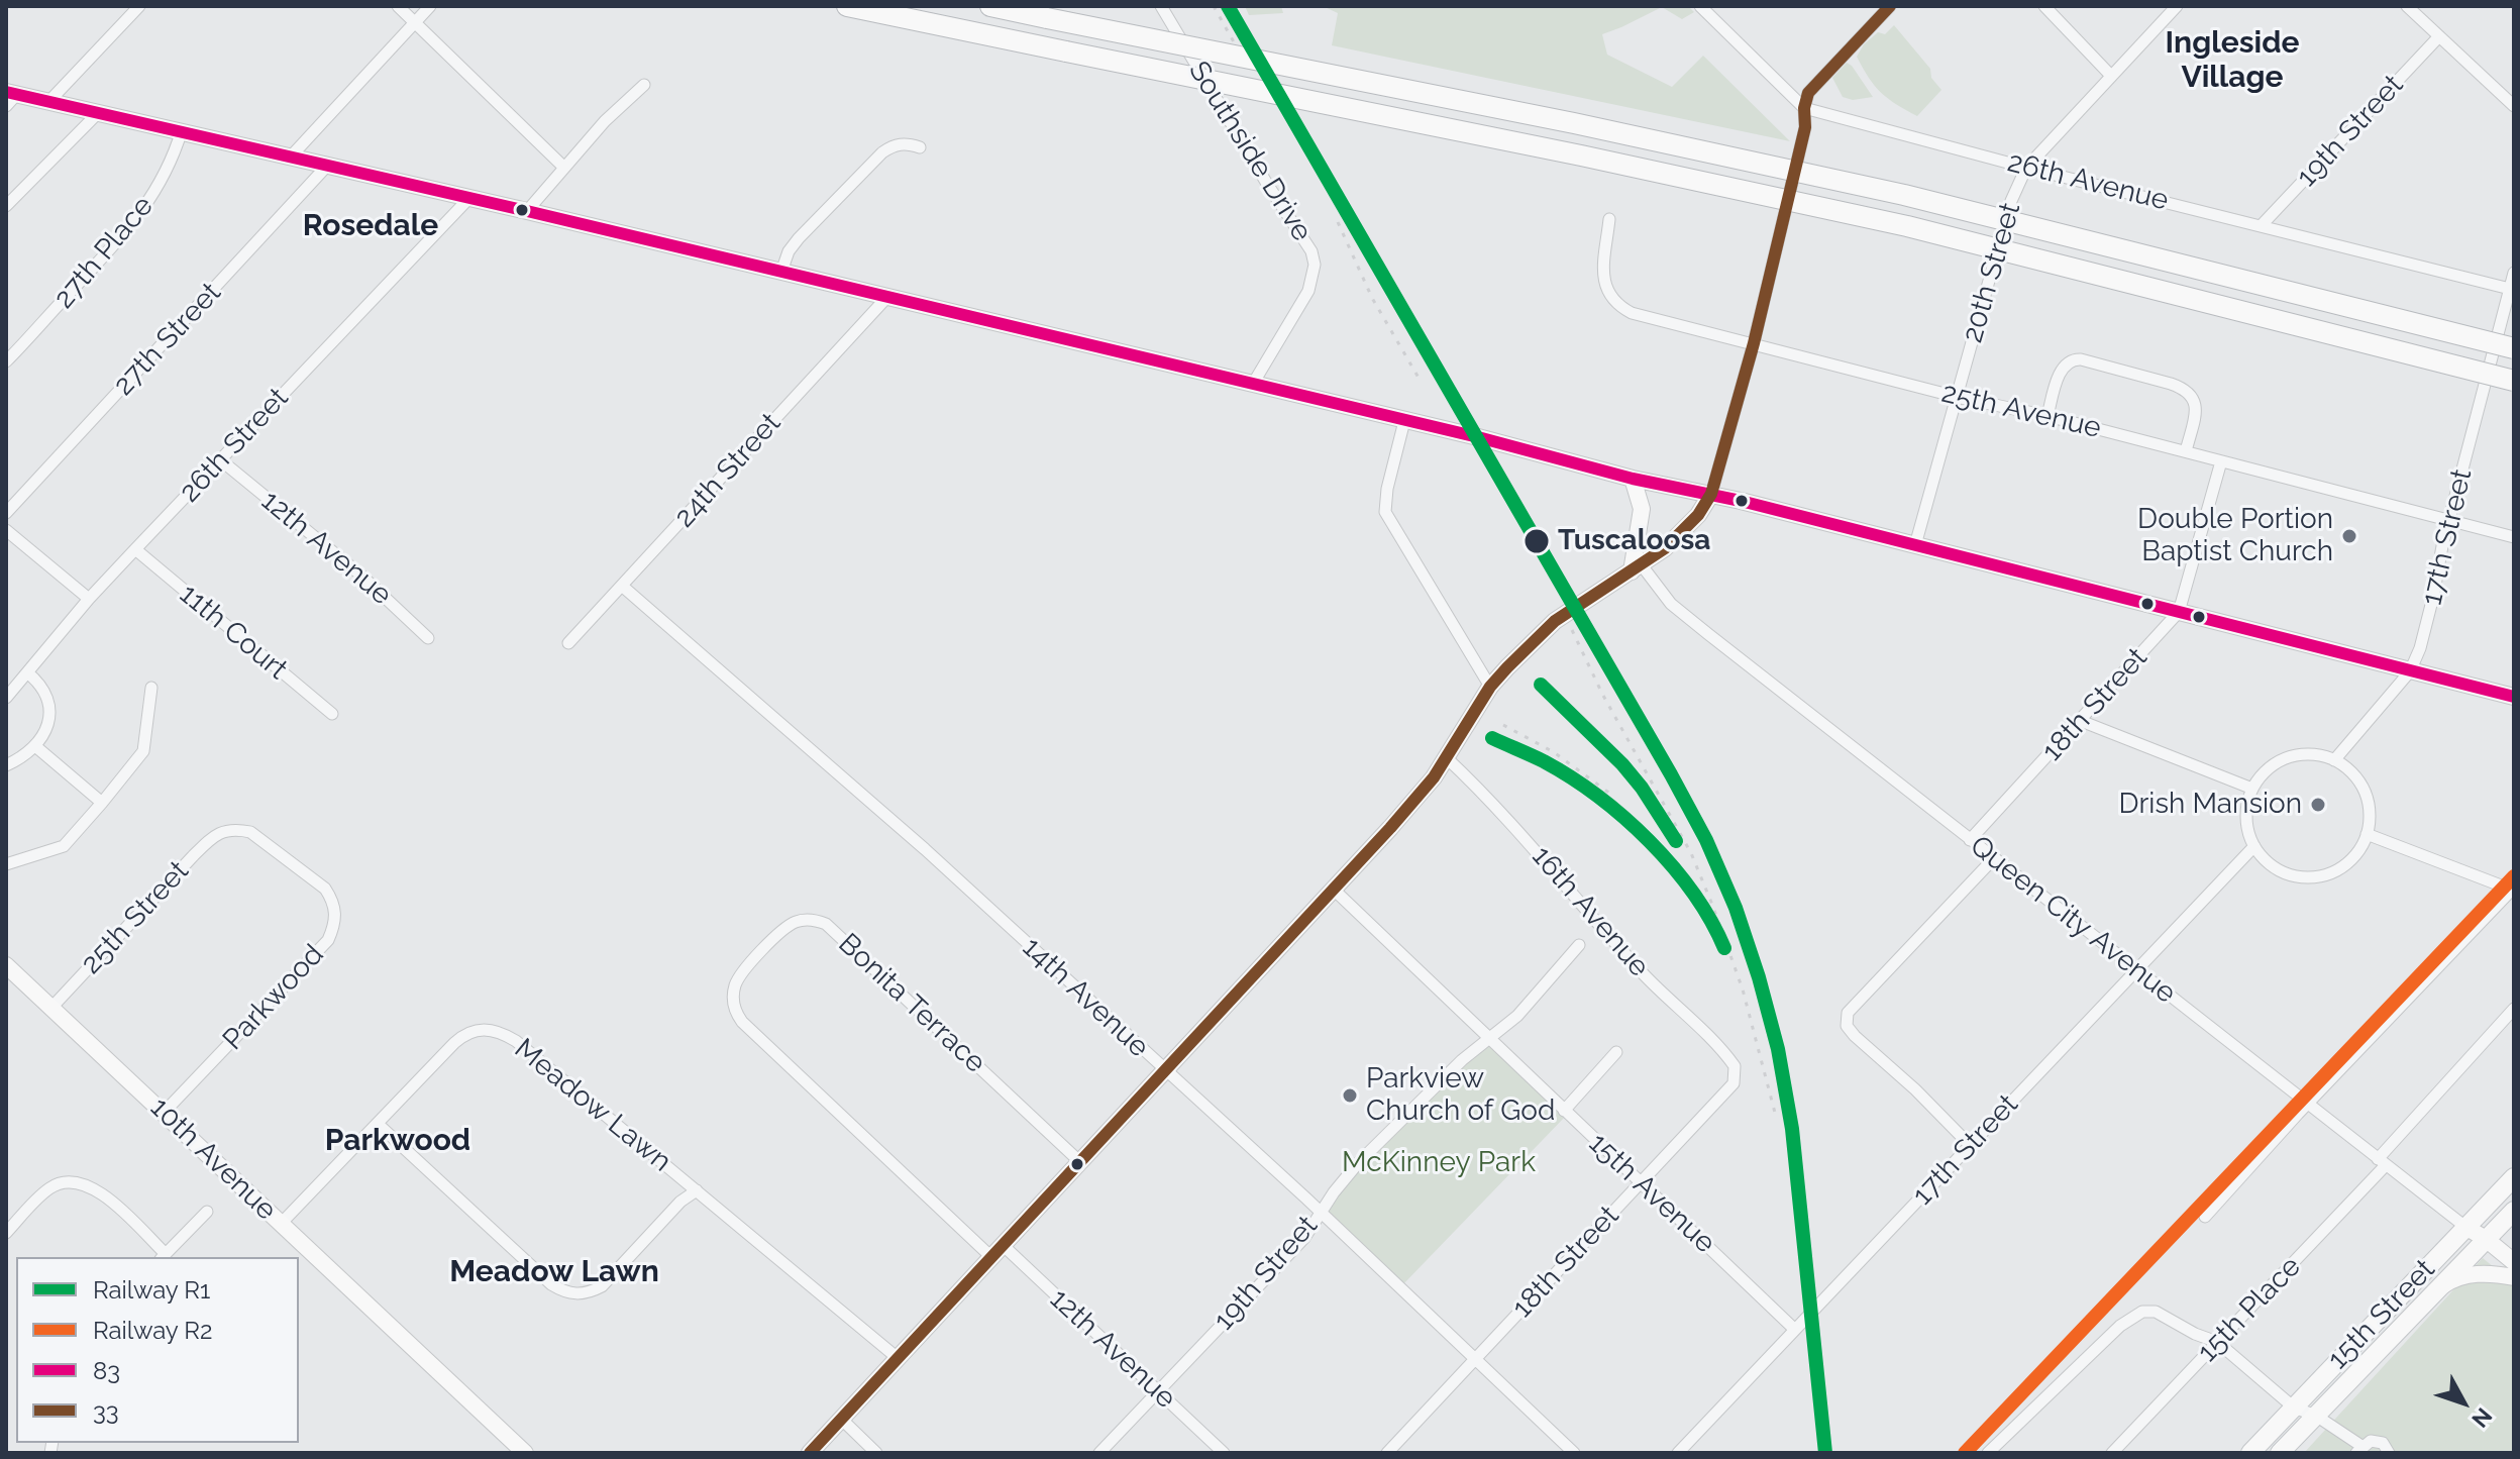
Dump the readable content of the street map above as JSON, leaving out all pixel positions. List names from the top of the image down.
{
  "streets": {
    "main road": ["Queen City Avenue", "10th Avenue", "15th Street"],
    "street": [
      "19th Street",
      "Southside Drive",
      "26th Avenue",
      "27th Place",
      "20th Street",
      "27th Street",
      "25th Avenue",
      "26th Street",
      "24th Street",
      "17th Street",
      "12th Avenue",
      "11th Court",
      "18th Street",
      "16th Avenue",
      "25th Street",
      "Parkwood",
      "14th Avenue",
      "Bonita Terrace",
      "Meadow Lawn",
      "15th Avenue",
      "15th Place"
    ]
  },
  "crossings": [
    ["19th Street", "26th Avenue"],
    ["19th Street", "12th Avenue"],
    ["19th Street", "14th Avenue"],
    ["19th Street", "15th Avenue"],
    ["26th Avenue", "20th Street"],
    ["26th Avenue", "17th Street"],
    ["20th Street", "25th Avenue"],
    ["25th Avenue", "17th Street"],
    ["25th Avenue", "18th Street"],
    ["26th Street", "12th Avenue"],
    ["26th Street", "11th Court"],
    ["24th Street", "14th Avenue"],
    ["17th Street", "Queen City Avenue"],
    ["17th Street", "15th Avenue"],
    ["12th Avenue", "Bonita Terrace"],
    ["18th Street", "16th Avenue"],
    ["18th Street", "Queen City Avenue"],
    ["18th Street", "14th Avenue"],
    ["18th Street", "15th Avenue"],
    ["25th Street", "Parkwood"],
    ["25th Street", "10th Avenue"],
    ["Queen City Avenue", "15th Place"],
    ["Queen City Avenue", "15th Street"],
    ["Parkwood", "10th Avenue"],
    ["Meadow Lawn", "10th Avenue"]
  ],
  "districts": [
    "Ingleside Village",
    "Rosedale",
    "Parkwood",
    "Meadow Lawn"
  ],
  "parks": ["McKinney Park"],
  "places": [
    "Double Portion Baptist Church",
    "Tuscaloosa",
    "Drish Mansion",
    "Parkview Church of God"
  ],
  "lines": [
    "rail line R1",
    "transit line 33",
    "transit line 83",
    "rail line R2"
  ],
  "legend": [
    "Railway R1",
    "Railway R2",
    "83",
    "33"
  ],
  "north": "bottom right"
}
